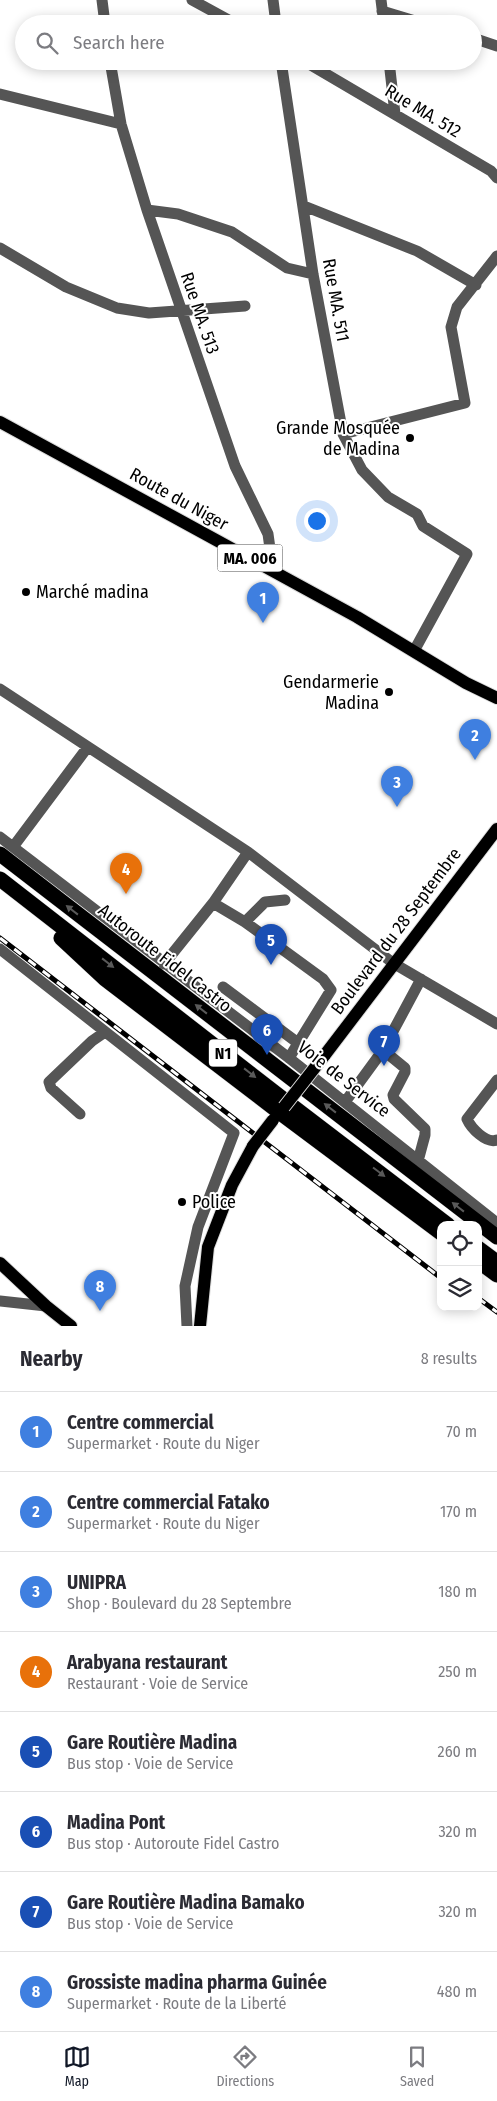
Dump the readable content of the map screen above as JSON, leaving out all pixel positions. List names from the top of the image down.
{
  "streets": {
    "highway": ["Autoroute Fidel Castro", "N1"],
    "main road": ["Route du Niger", "MA. 006", "Boulevard du 28 Septembre"],
    "street": [
      "Rue MA. 512",
      "Rue MA. 511",
      "Rue MA. 513",
      "Voie de Service"
    ]
  },
  "crossings": [
    ["Rue MA. 511", "Route du Niger"],
    ["Rue MA. 513", "Route du Niger"],
    ["Autoroute Fidel Castro", "Voie de Service"]
  ],
  "places": [
    "Grande Mosquée de Madina",
    "Marché madina",
    "Gendarmerie Madina",
    "Police"
  ],
  "page": {
    "search": "Search here",
    "pins": [
      "1",
      "2",
      "3",
      "4",
      "5",
      "6",
      "7",
      "8"
    ],
    "heading": ["Nearby", "8 results"],
    "list": [
      {
        "mark": "1",
        "name": "Centre commercial",
        "note": "Supermarket · Route du Niger",
        "value": "70 m"
      },
      {
        "mark": "2",
        "name": "Centre commercial Fatako",
        "note": "Supermarket · Route du Niger",
        "value": "170 m"
      },
      {
        "mark": "3",
        "name": "UNIPRA",
        "note": "Shop · Boulevard du 28 Septembre",
        "value": "180 m"
      },
      {
        "mark": "4",
        "name": "Arabyana restaurant",
        "note": "Restaurant · Voie de Service",
        "value": "250 m"
      },
      {
        "mark": "5",
        "name": "Gare Routière Madina",
        "note": "Bus stop · Voie de Service",
        "value": "260 m"
      },
      {
        "mark": "6",
        "name": "Madina Pont",
        "note": "Bus stop · Autoroute Fidel Castro",
        "value": "320 m"
      },
      {
        "mark": "7",
        "name": "Gare Routière Madina Bamako",
        "note": "Bus stop · Voie de Service",
        "value": "320 m"
      },
      {
        "mark": "8",
        "name": "Grossiste madina pharma Guinée",
        "note": "Supermarket · Route de la Liberté",
        "value": "480 m"
      }
    ],
    "nav": ["Map", "Directions", "Saved"]
  }
}
